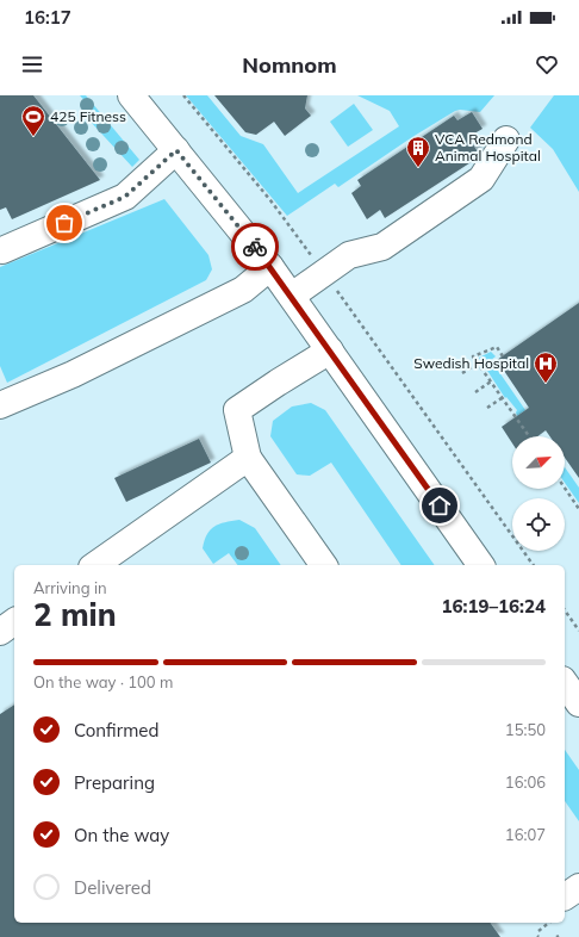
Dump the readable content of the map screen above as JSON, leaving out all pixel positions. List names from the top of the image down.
{
  "places": {
    "sports": ["425 Fitness"],
    "building": ["VCA Redmond Animal Hospital"],
    "hospital": ["Swedish Hospital"]
  },
  "north": "top right",
  "page": {
    "status": "16:17",
    "header": "Nomnom",
    "heading": ["2 min", "Arriving in", "16:19–16:24"],
    "bar": "On the way · 100 m",
    "list": [
      ["Confirmed", "15:50"],
      ["Preparing", "16:06"],
      ["On the way", "16:07"],
      "Delivered"
    ]
  }
}
